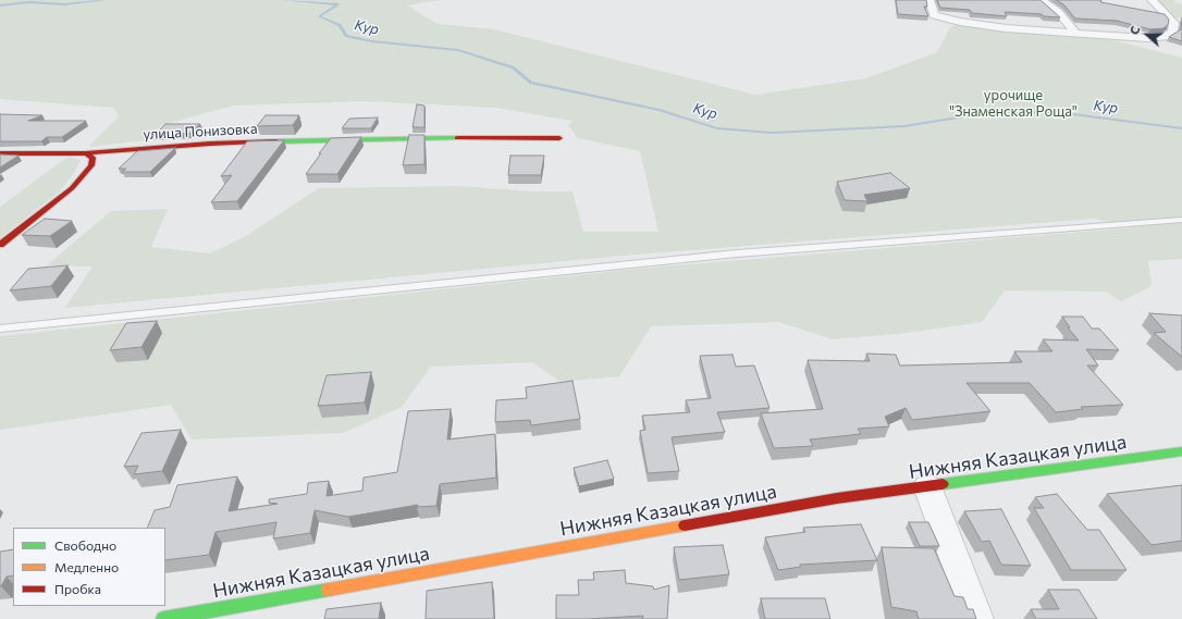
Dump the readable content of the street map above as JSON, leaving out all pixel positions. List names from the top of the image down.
{
  "streets": {
    "main road": ["улица Понизовка", "Нижняя Казацкая улица"]
  },
  "water": ["Кур"],
  "parks": ["урочище \"Знаменская Роща\""],
  "legend": ["Свободно", "Медленно", "Пробка"],
  "north": "left"
}
